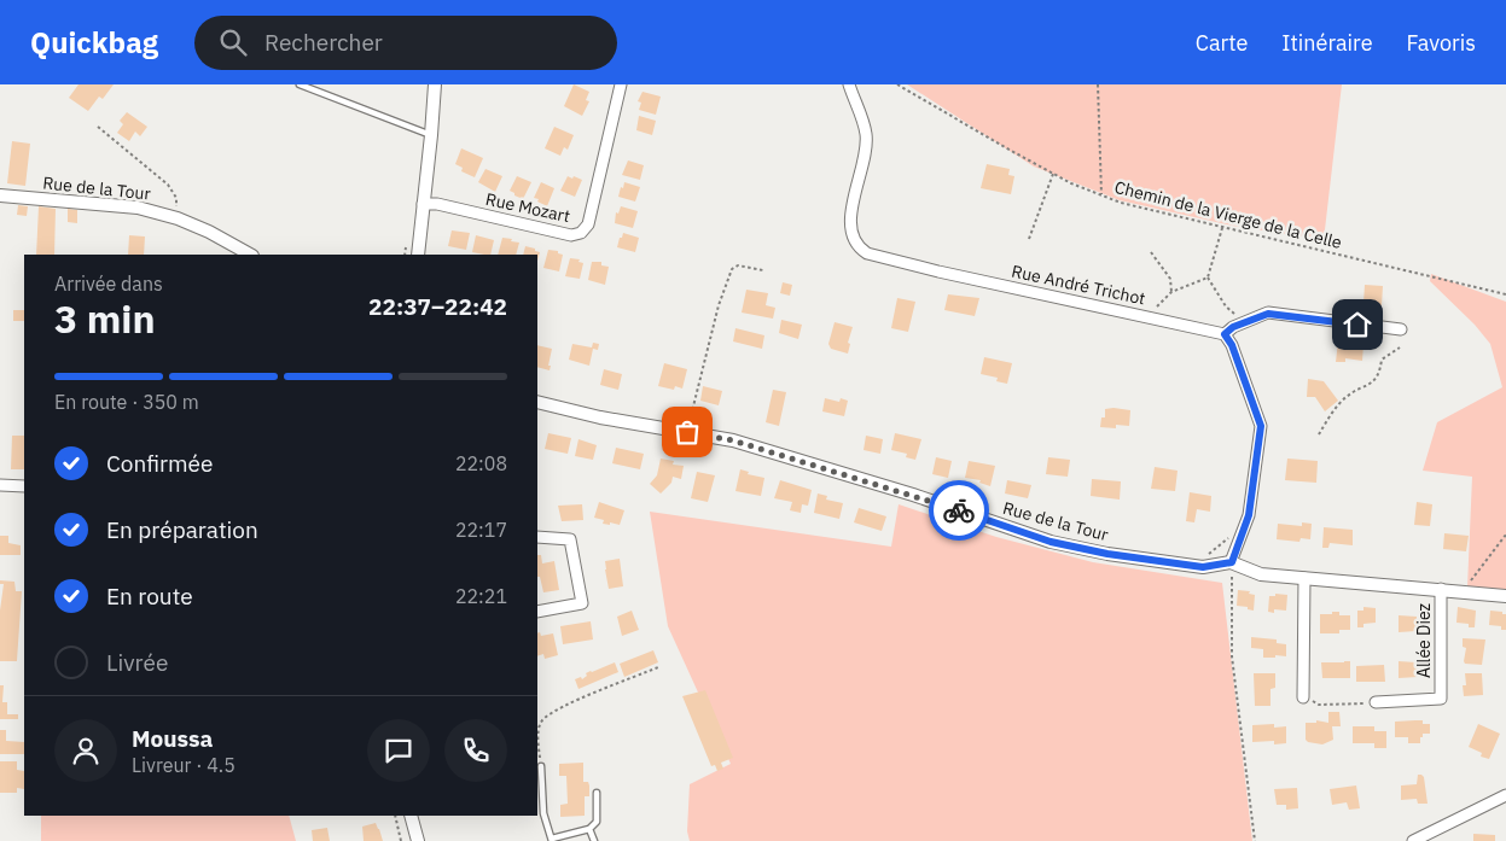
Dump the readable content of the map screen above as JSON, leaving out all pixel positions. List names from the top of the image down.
{
  "streets": {
    "street": [
      "Rue de la Tour",
      "Rue Mozart",
      "Rue André Trichot",
      "Allée Diez"
    ],
    "path": ["Chemin de la Vierge de la Celle"]
  },
  "page": {
    "header": "Quickbag",
    "search": "Rechercher",
    "nav": ["Carte", "Itinéraire", "Favoris"],
    "heading": ["3 min", "Arrivée dans", "22:37–22:42"],
    "panel": ["Moussa", "Livreur · 4.5"],
    "bar": "En route · 350 m",
    "list": [
      ["Confirmée", "22:08"],
      ["En préparation", "22:17"],
      ["En route", "22:21"],
      "Livrée"
    ]
  }
}
